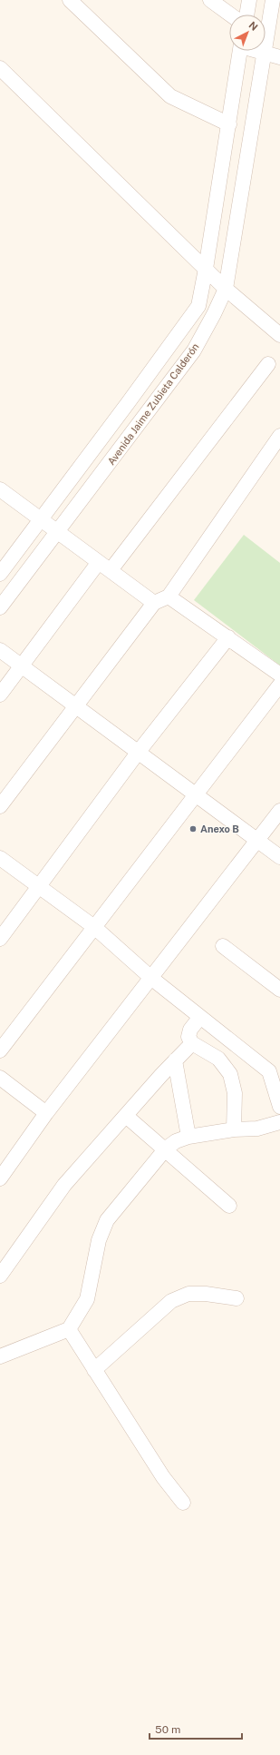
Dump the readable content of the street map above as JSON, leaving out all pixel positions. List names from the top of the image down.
{
  "streets": {
    "street": ["Avenida Jaime Zubieta Calderón"]
  },
  "places": ["Anexo B"],
  "scale_bar": "50 m",
  "north": "top right"
}
